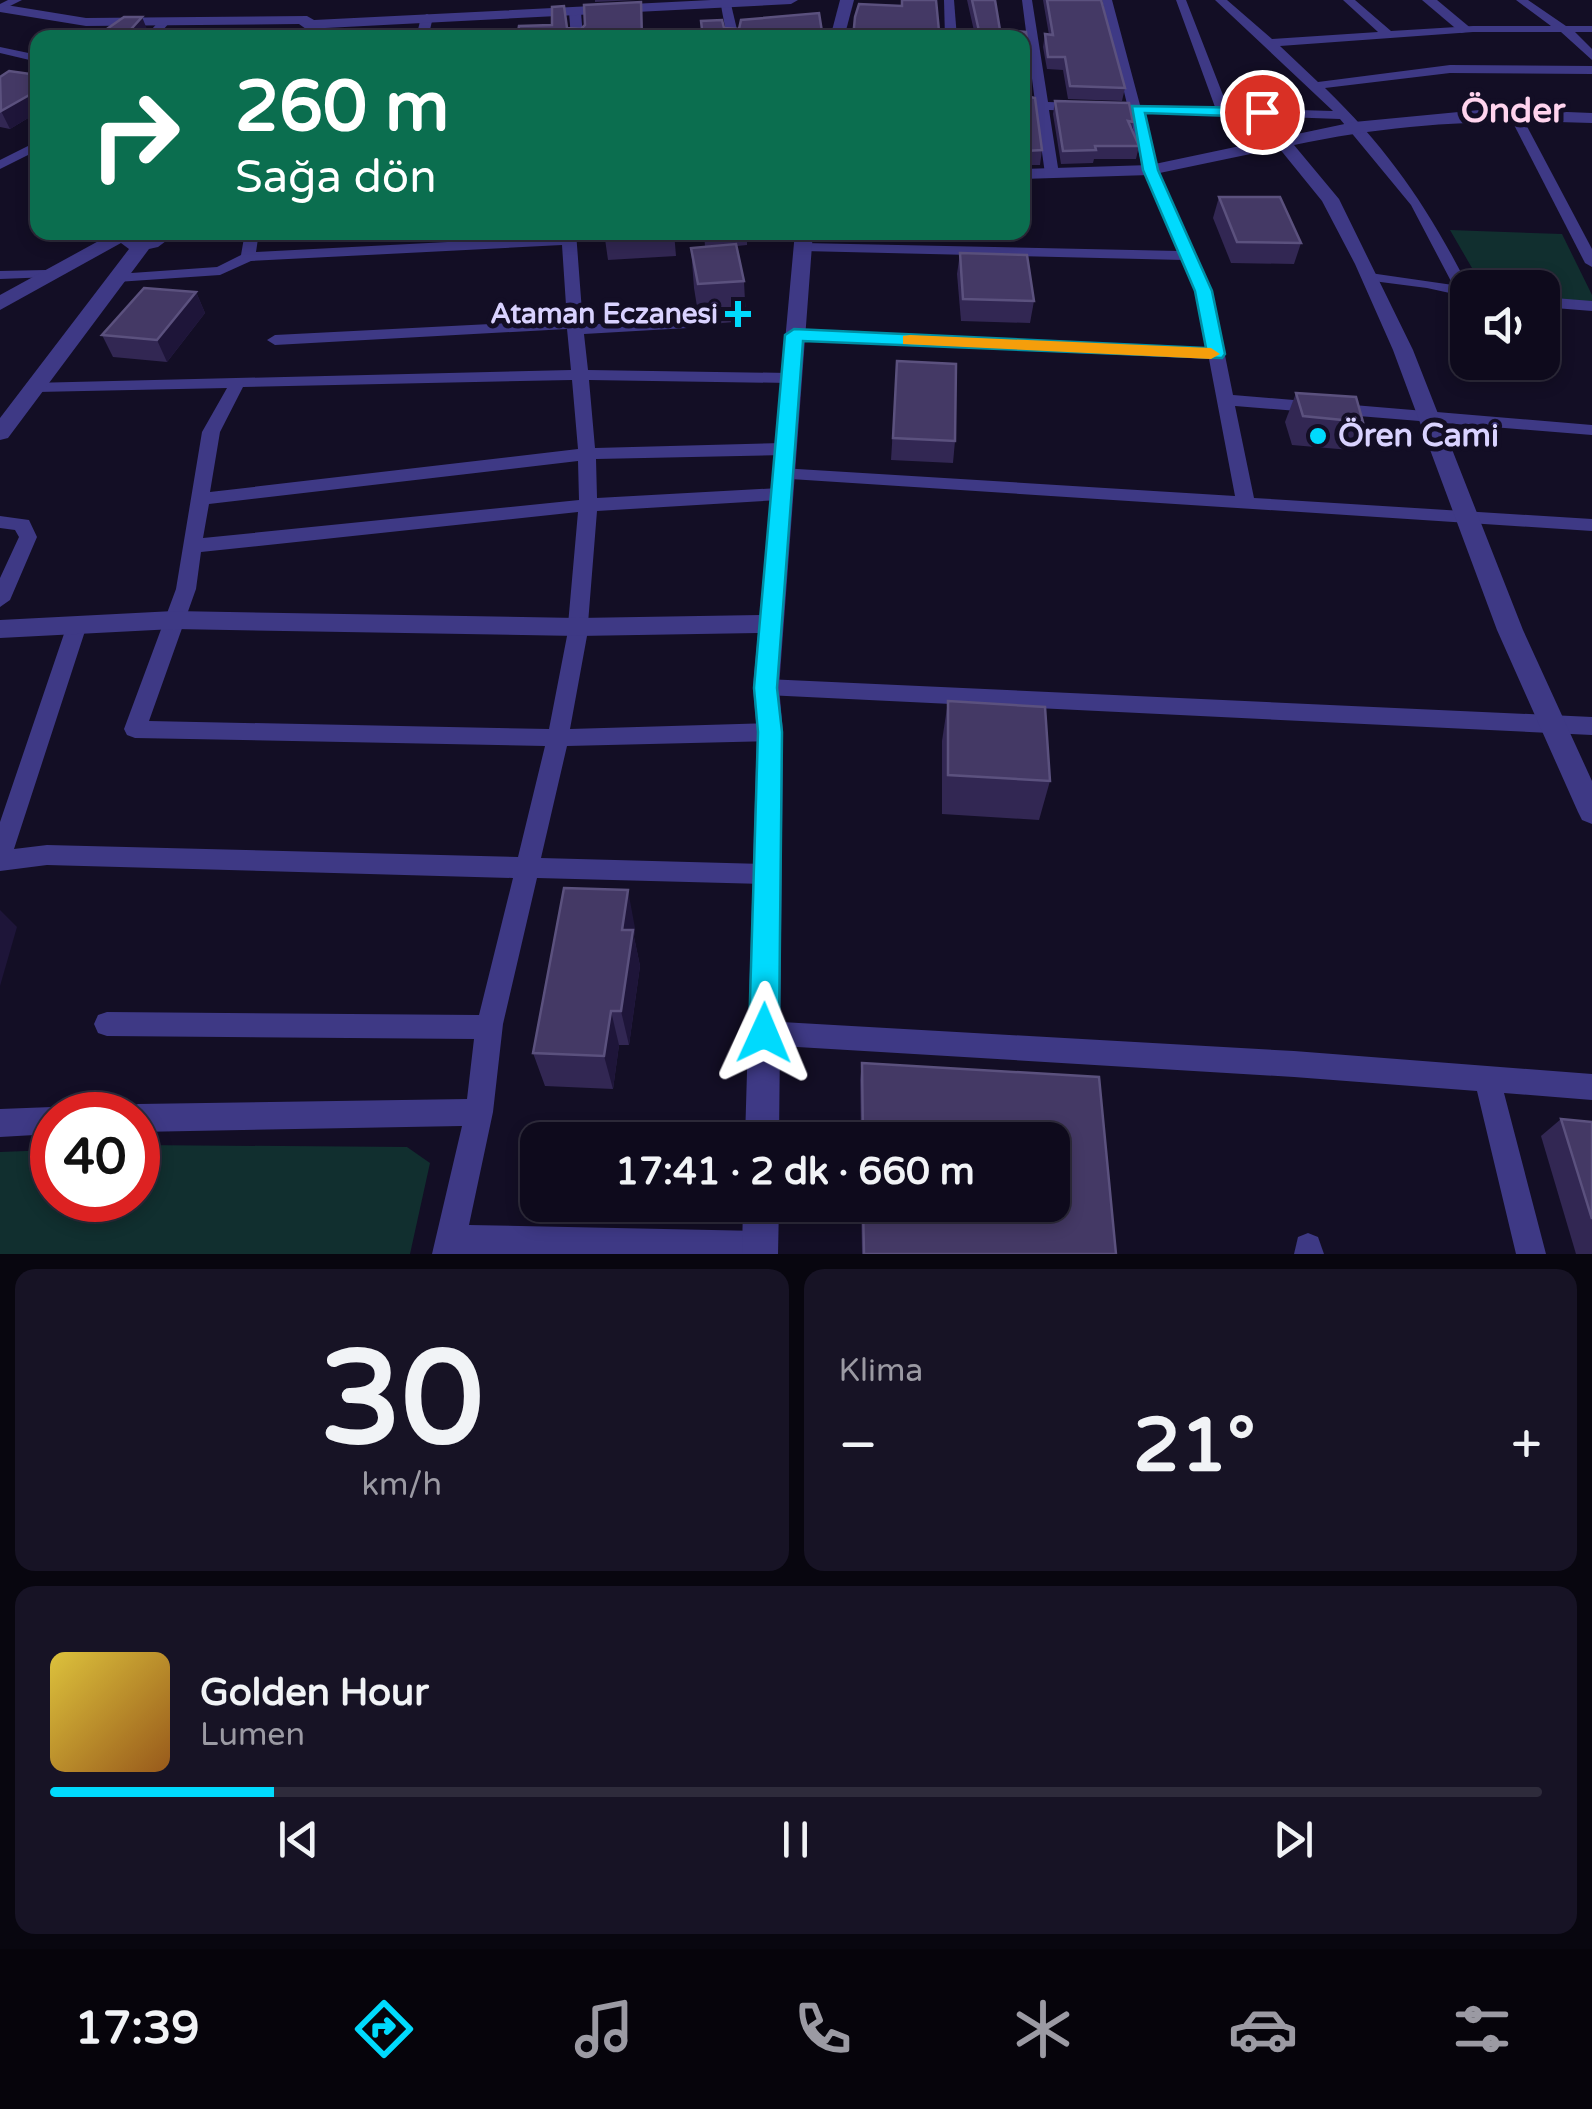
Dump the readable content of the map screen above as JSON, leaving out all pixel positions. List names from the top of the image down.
{
  "districts": ["Önder"],
  "places": {
    "health": ["Ataman Eczanesi"],
    "other": ["Ören Cami"]
  },
  "page": {
    "turn": ["260 m", "Sağa dön"],
    "limit": "40",
    "trip": "17:41 · 2 dk · 660 m",
    "tile": [
      ["30", "km/h"],
      "Klima"
    ],
    "heat": ["−", "21°", "+"],
    "song": ["Golden Hour", "Lumen"],
    "tabs": "17:39"
  }
}
